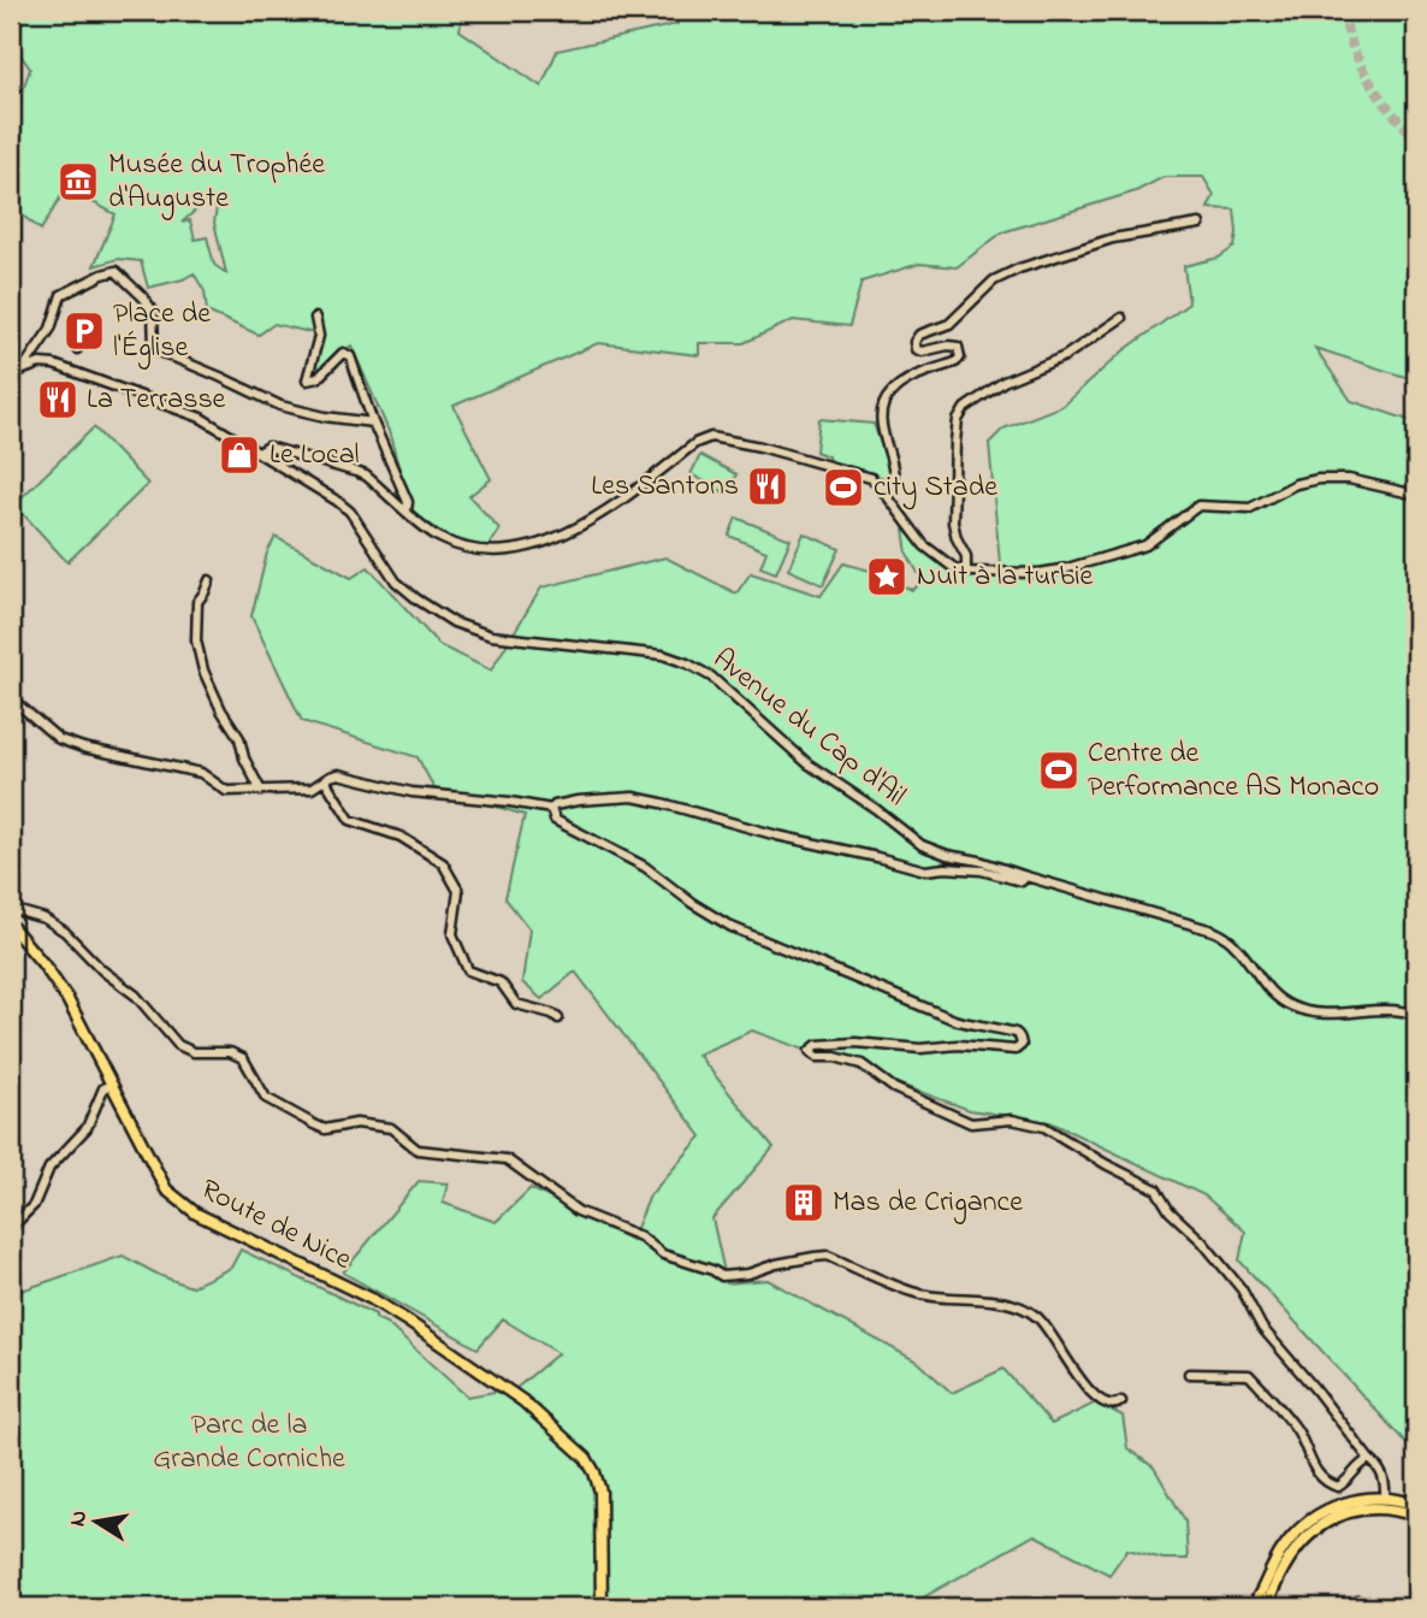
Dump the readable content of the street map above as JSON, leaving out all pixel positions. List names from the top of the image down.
{
  "streets": {
    "main road": ["Route de Nice"],
    "street": ["Avenue du Cap d'Ail"]
  },
  "parks": ["Parc de la Grande Corniche"],
  "places": {
    "museum": ["Musée du Trophée d'Auguste"],
    "parking": ["Place de l'Église"],
    "restaurant": ["La Terrasse", "Les Santons"],
    "shop": ["Le Local"],
    "sports": ["city Stade", "Centre de Performance AS Monaco"],
    "place": ["Nuit à la turbie"],
    "building": ["Mas de Crigance"]
  },
  "north": "left"
}
